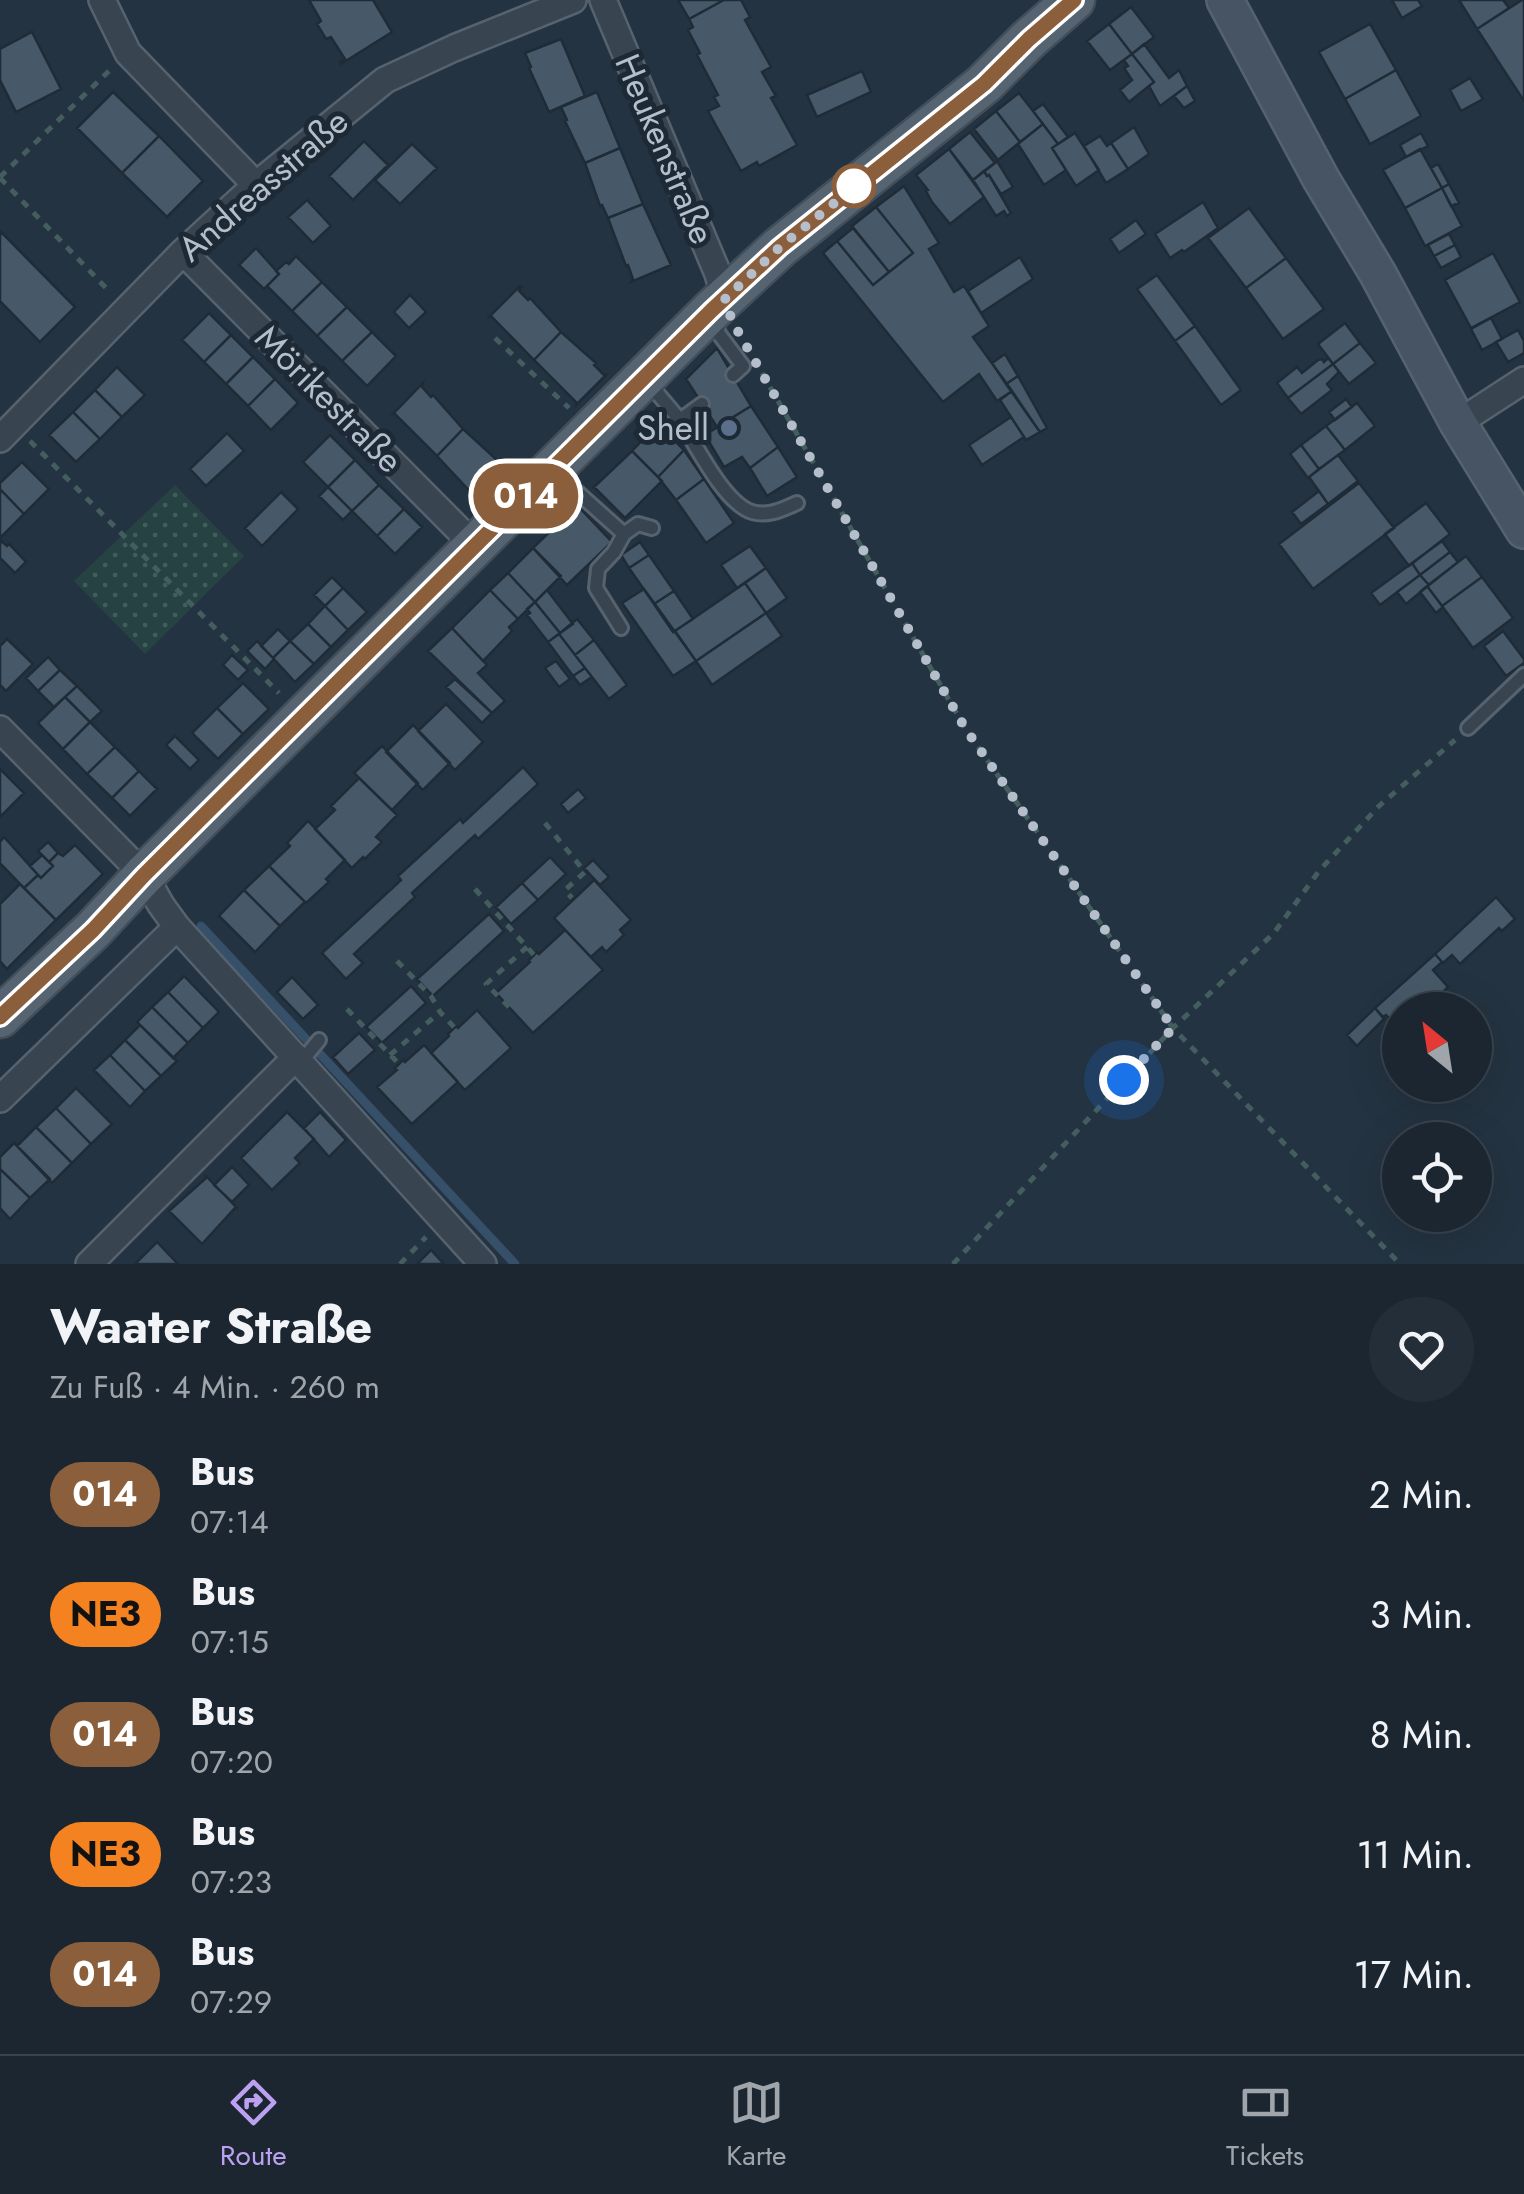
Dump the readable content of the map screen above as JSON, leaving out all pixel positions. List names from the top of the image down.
{
  "streets": {
    "street": ["Heukenstraße", "Andreasstraße", "Mörikestraße"]
  },
  "crossings": [
    ["Andreasstraße", "Mörikestraße"]
  ],
  "places": ["Shell"],
  "lines": ["bus line 014"],
  "north": "top left",
  "page": {
    "on_map": "014",
    "heading": ["Waater Straße", "Zu Fuß · 4 Min. · 260 m"],
    "list": [
      {
        "mark": "014",
        "name": "Bus",
        "note": "07:14",
        "value": "2 Min."
      },
      {
        "mark": "NE3",
        "name": "Bus",
        "note": "07:15",
        "value": "3 Min."
      },
      {
        "mark": "014",
        "name": "Bus",
        "note": "07:20",
        "value": "8 Min."
      },
      {
        "mark": "NE3",
        "name": "Bus",
        "note": "07:23",
        "value": "11 Min."
      },
      {
        "mark": "014",
        "name": "Bus",
        "note": "07:29",
        "value": "17 Min."
      }
    ],
    "tabs": ["Route", "Karte", "Tickets"]
  }
}
